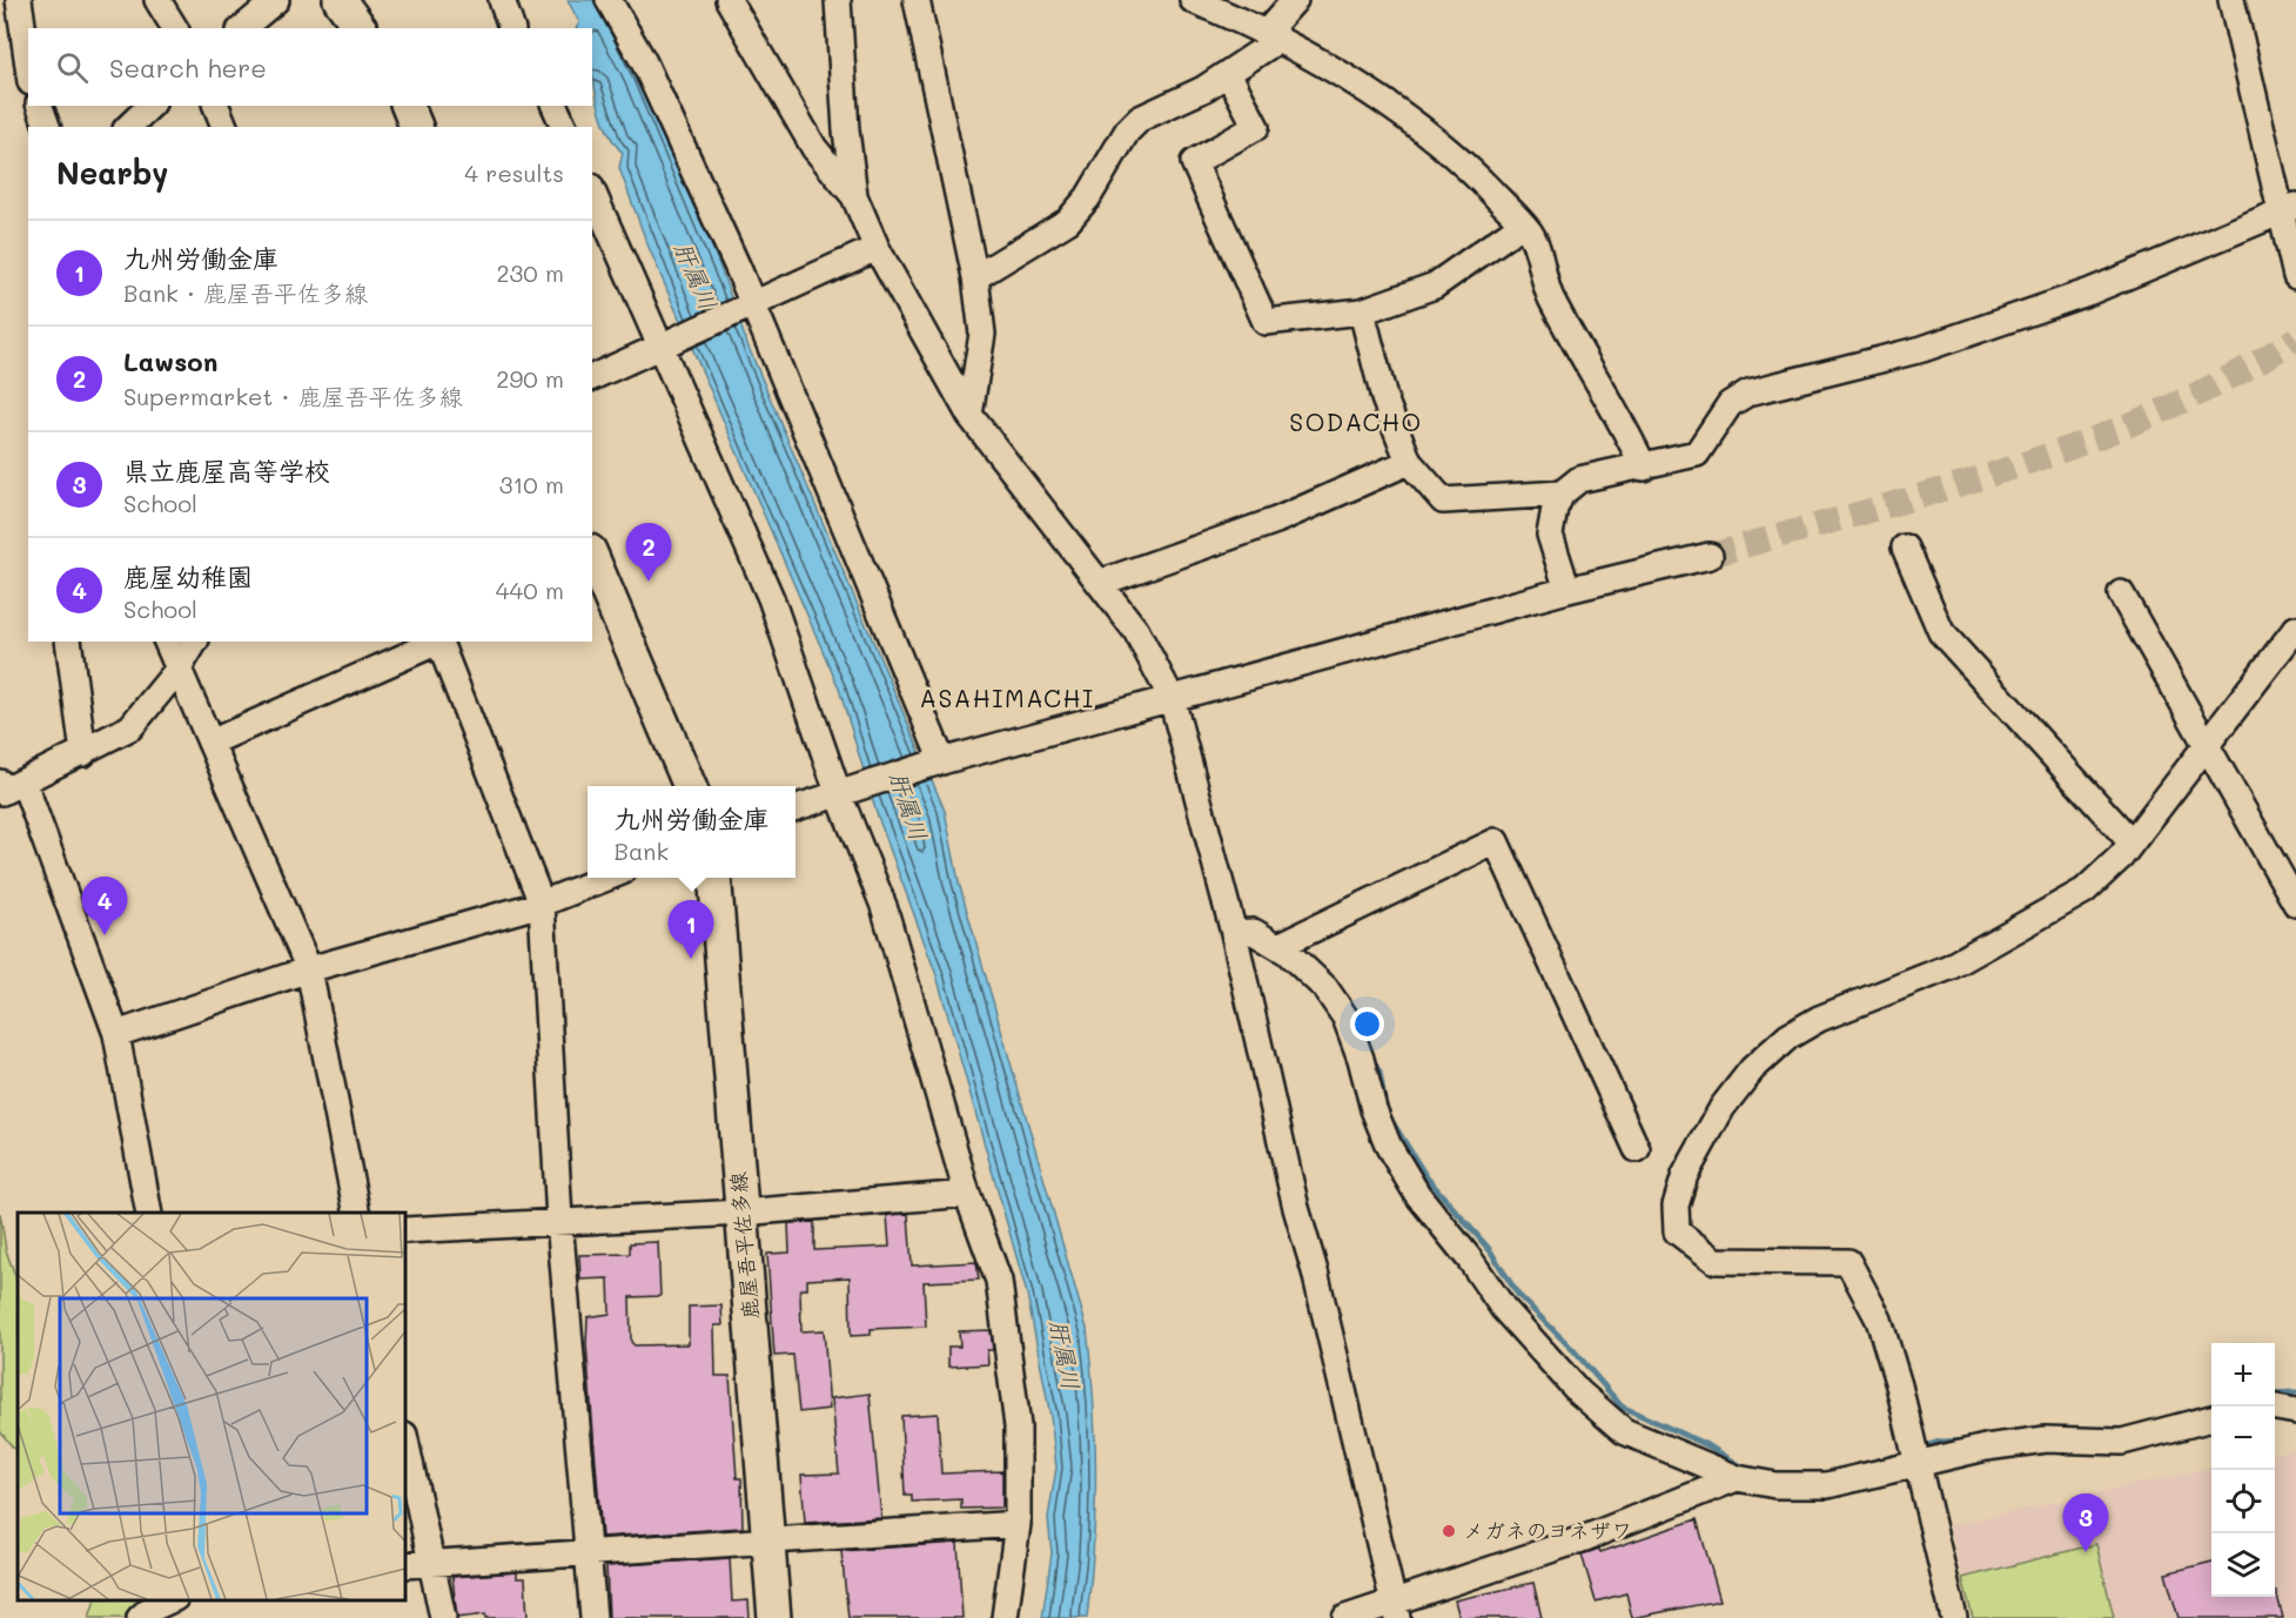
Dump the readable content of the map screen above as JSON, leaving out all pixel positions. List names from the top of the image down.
{
  "streets": {
    "main road": ["鹿屋吾平佐多線"]
  },
  "districts": ["SODACHO", "ASAHIMACHI"],
  "water": ["肝属川"],
  "places": ["メガネのヨネザワ"],
  "page": {
    "search": "Search here",
    "heading": ["Nearby", "4 results"],
    "list": [
      {
        "mark": "1",
        "name": "九州労働金庫",
        "note": "Bank · 鹿屋吾平佐多線",
        "value": "230 m"
      },
      {
        "mark": "2",
        "name": "Lawson",
        "note": "Supermarket · 鹿屋吾平佐多線",
        "value": "290 m"
      },
      {
        "mark": "3",
        "name": "県立鹿屋高等学校",
        "note": "School",
        "value": "310 m"
      },
      {
        "mark": "4",
        "name": "鹿屋幼稚園",
        "note": "School",
        "value": "440 m"
      }
    ],
    "pins": [
      "2",
      "4",
      "1",
      "3"
    ],
    "popup": ["九州労働金庫", "Bank"],
    "map_buttons": ["+", "−"]
  }
}
